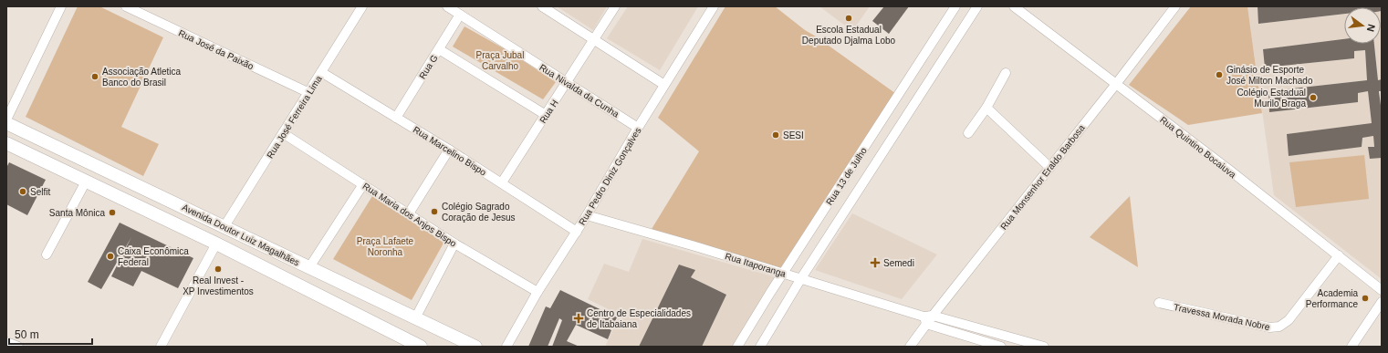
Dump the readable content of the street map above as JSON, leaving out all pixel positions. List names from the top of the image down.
{
  "streets": {
    "street": [
      "Rua José da Paixão",
      "Rua G",
      "Rua Nivalda da Cunha",
      "Rua H",
      "Rua José Ferreira Lima",
      "Rua Quintino Bocaiuva",
      "Rua Marcelino Bispo",
      "Rua Pedro Diniz Gonçalves",
      "Rua 13 de Julho",
      "Rua Monsenhor Eraldo Barbosa",
      "Rua Maria dos Anjos Bispo",
      "Avenida Doutor Luiz Magalhães",
      "Rua Itaporanga",
      "Travessa Morada Nobre"
    ]
  },
  "crossings": [
    ["Rua José da Paixão", "Rua José Ferreira Lima"],
    ["Rua G", "Rua Nivalda da Cunha"],
    ["Rua G", "Rua Marcelino Bispo"],
    ["Rua Nivalda da Cunha", "Rua H"],
    ["Rua Nivalda da Cunha", "Rua Pedro Diniz Gonçalves"],
    ["Rua H", "Rua Marcelino Bispo"],
    ["Rua José Ferreira Lima", "Rua Marcelino Bispo"],
    ["Rua José Ferreira Lima", "Rua Maria dos Anjos Bispo"],
    ["Rua José Ferreira Lima", "Avenida Doutor Luiz Magalhães"],
    ["Rua Quintino Bocaiuva", "Rua Monsenhor Eraldo Barbosa"],
    ["Rua Quintino Bocaiuva", "Travessa Morada Nobre"],
    ["Rua Marcelino Bispo", "Rua Pedro Diniz Gonçalves"],
    ["Rua Pedro Diniz Gonçalves", "Rua Maria dos Anjos Bispo"],
    ["Rua Pedro Diniz Gonçalves", "Rua Itaporanga"],
    ["Rua 13 de Julho", "Rua Itaporanga"],
    ["Rua Monsenhor Eraldo Barbosa", "Rua Itaporanga"]
  ],
  "parks": ["Praça Jubal Carvalho", "Praça Lafaete Noronha"],
  "places": {
    "other": [
      "Escola Estadual Deputado Djalma Lobo",
      "Ginásio de Esporte José Milton Machado",
      "Associação Atletica Banco do Brasil",
      "Colégio Estadual Murilo Braga",
      "SESI",
      "Selfit",
      "Colégio Sagrado Coração de Jesus",
      "Santa Mônica",
      "Caixa Econômica Federal",
      "Real Invest - XP Investimentos",
      "Academia Performance"
    ],
    "health": ["Semedi", "Centro de Especialidades de Itabaiana"]
  },
  "scale_bar": "50 m",
  "north": "right"
}
